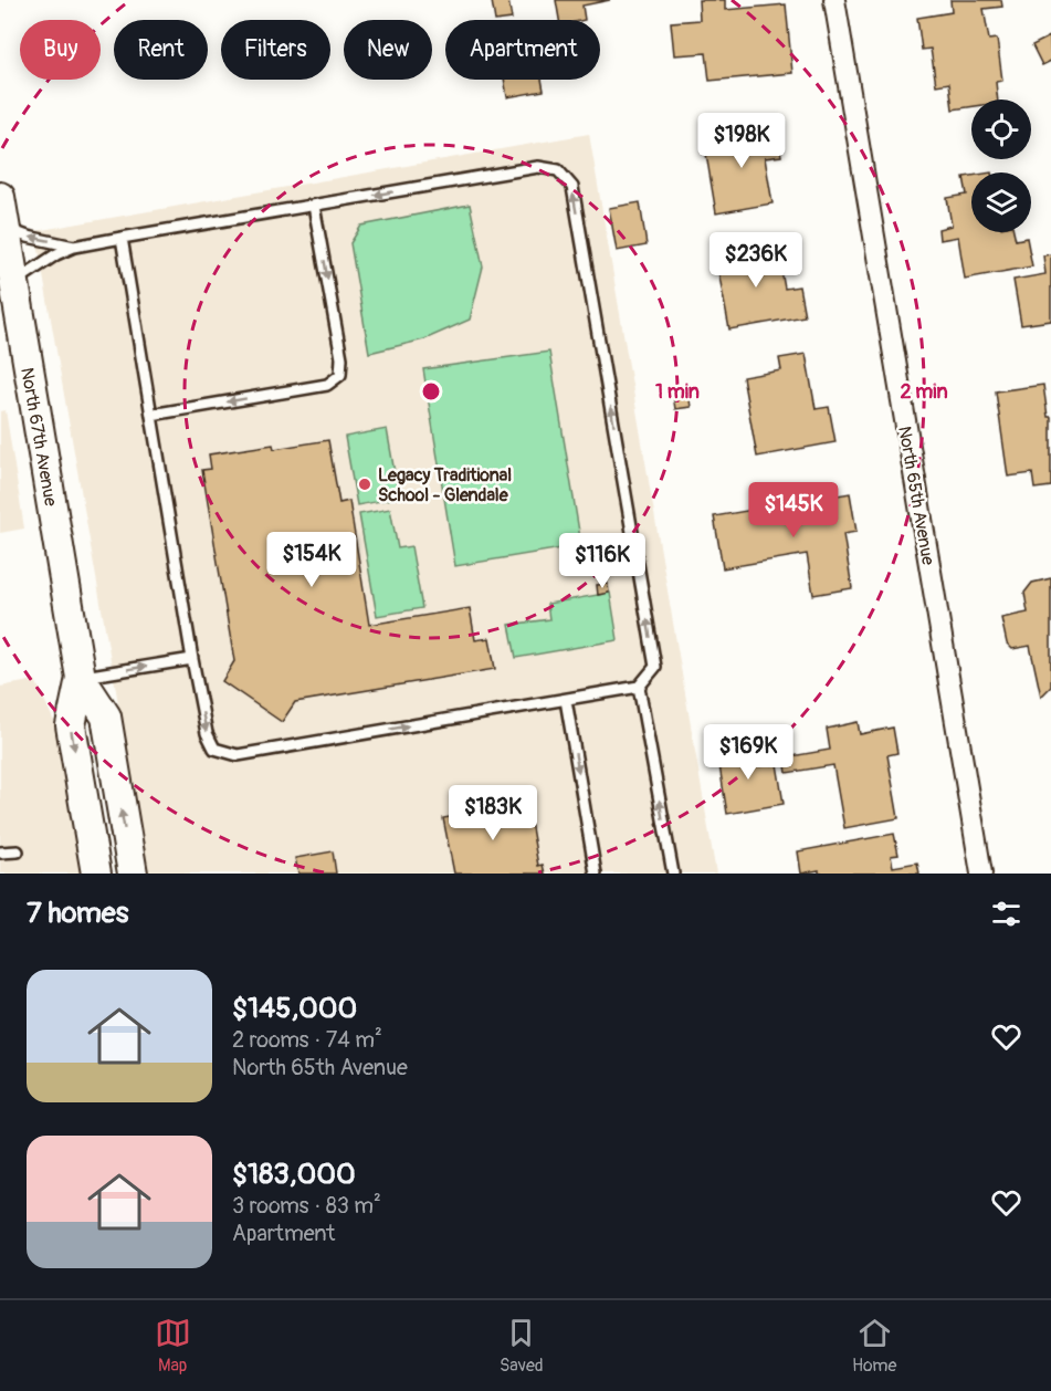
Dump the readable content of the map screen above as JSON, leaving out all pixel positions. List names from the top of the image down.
{
  "streets": {
    "main road": ["North 67th Avenue"],
    "street": ["North 65th Avenue"]
  },
  "places": ["Legacy Traditional School - Glendale"],
  "page": {
    "chip": [
      "Buy",
      "Rent",
      "Filters",
      "New",
      "Apartment"
    ],
    "price": [
      "$198K",
      "$236K",
      "$145K",
      "$154K",
      "$116K",
      "$169K",
      "$183K"
    ],
    "heading": "7 homes",
    "list": [
      {
        "name": "$145,000",
        "note": "2 rooms · 74 m² · North 65th Avenue"
      },
      {
        "name": "$183,000",
        "note": "3 rooms · 83 m² · Apartment"
      }
    ],
    "tabs": ["Map", "Saved", "Home"]
  },
  "rings": ["1 min", "2 min"]
}
